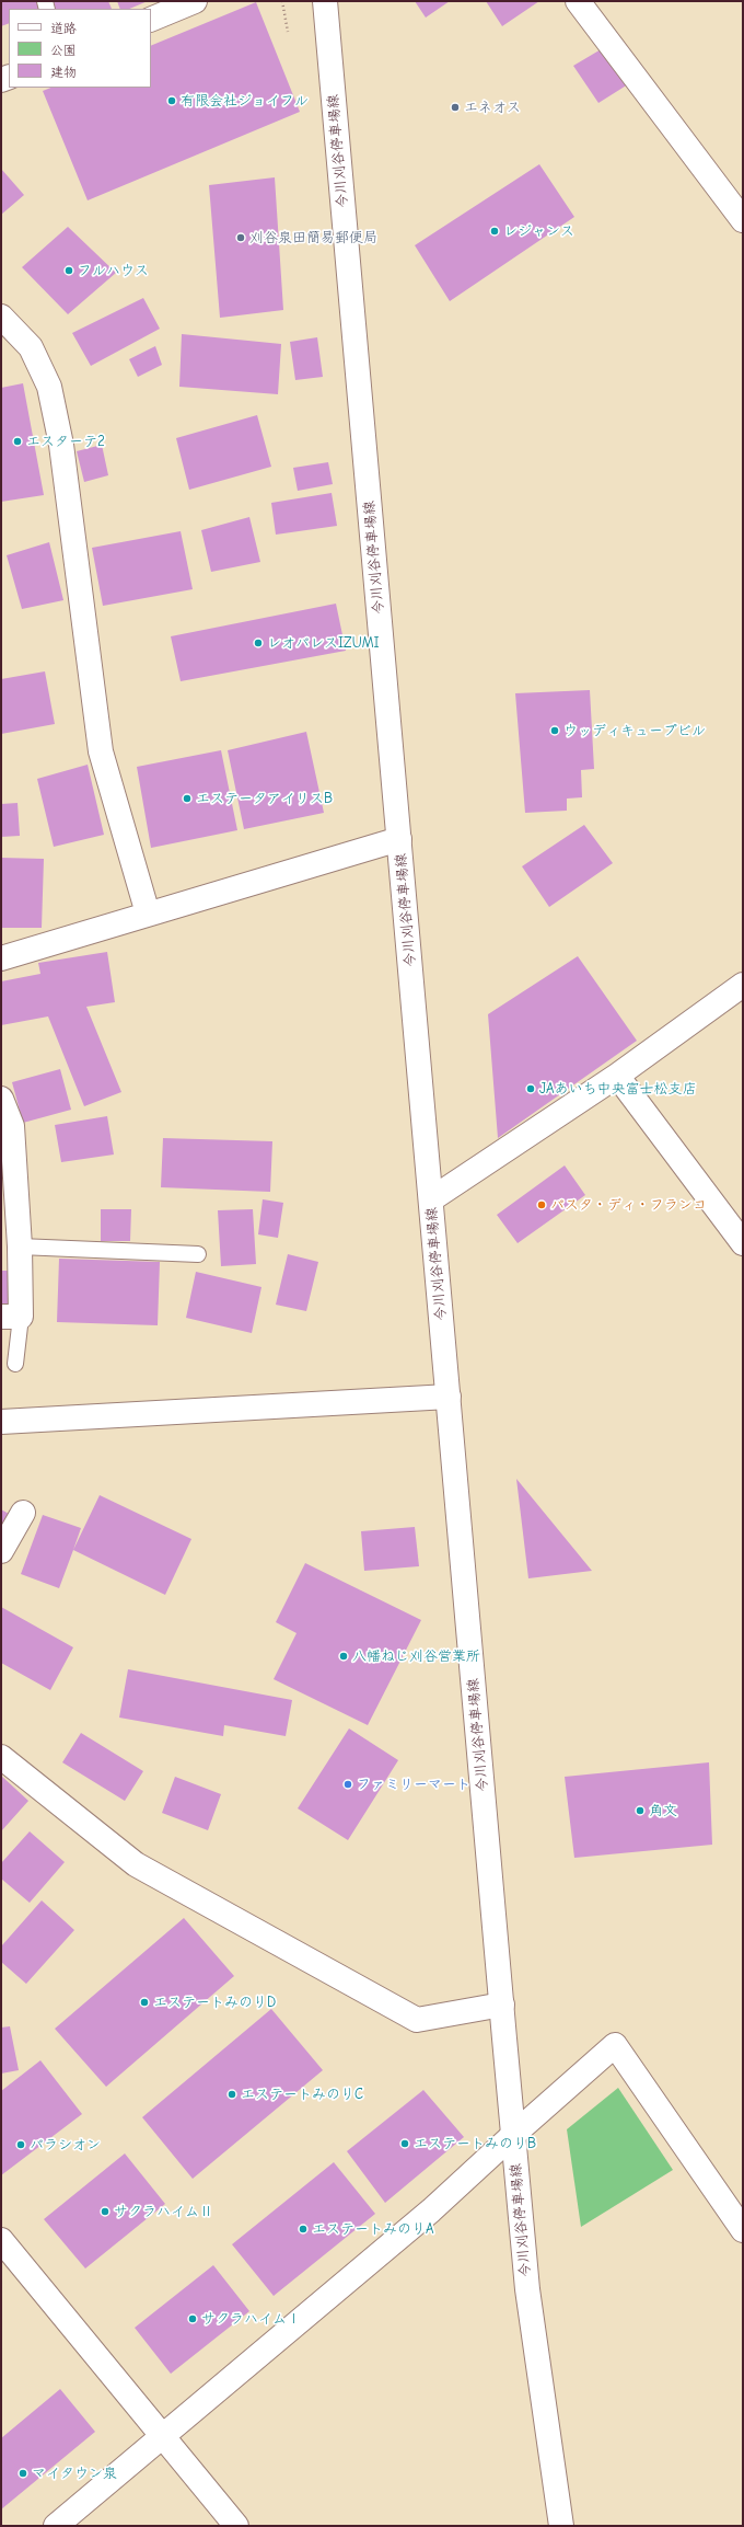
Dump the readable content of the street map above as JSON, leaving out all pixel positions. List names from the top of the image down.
{
  "streets": {
    "street": ["今川刈谷停車場線"]
  },
  "places": [
    "有限会社ジョイフル",
    "エネオス",
    "レジャンス",
    "刈谷泉田簡易郵便局",
    "フルハウス",
    "エスターテ2",
    "レオパレスIZUMI",
    "ウッディキューブビル",
    "エステータアイリスB",
    "JAあいち中央富士松支店",
    "パスタ・ディ・フランコ",
    "八幡ねじ刈谷営業所",
    "ファミリーマート",
    "角文",
    "エステートみのりD",
    "エステートみのりC",
    "エステートみのりB",
    "パラシオン",
    "サクラハイムⅡ",
    "エステートみのりA",
    "サクラハイムⅠ",
    "マイタウン泉"
  ],
  "legend": ["道路", "公園", "建物"]
}
